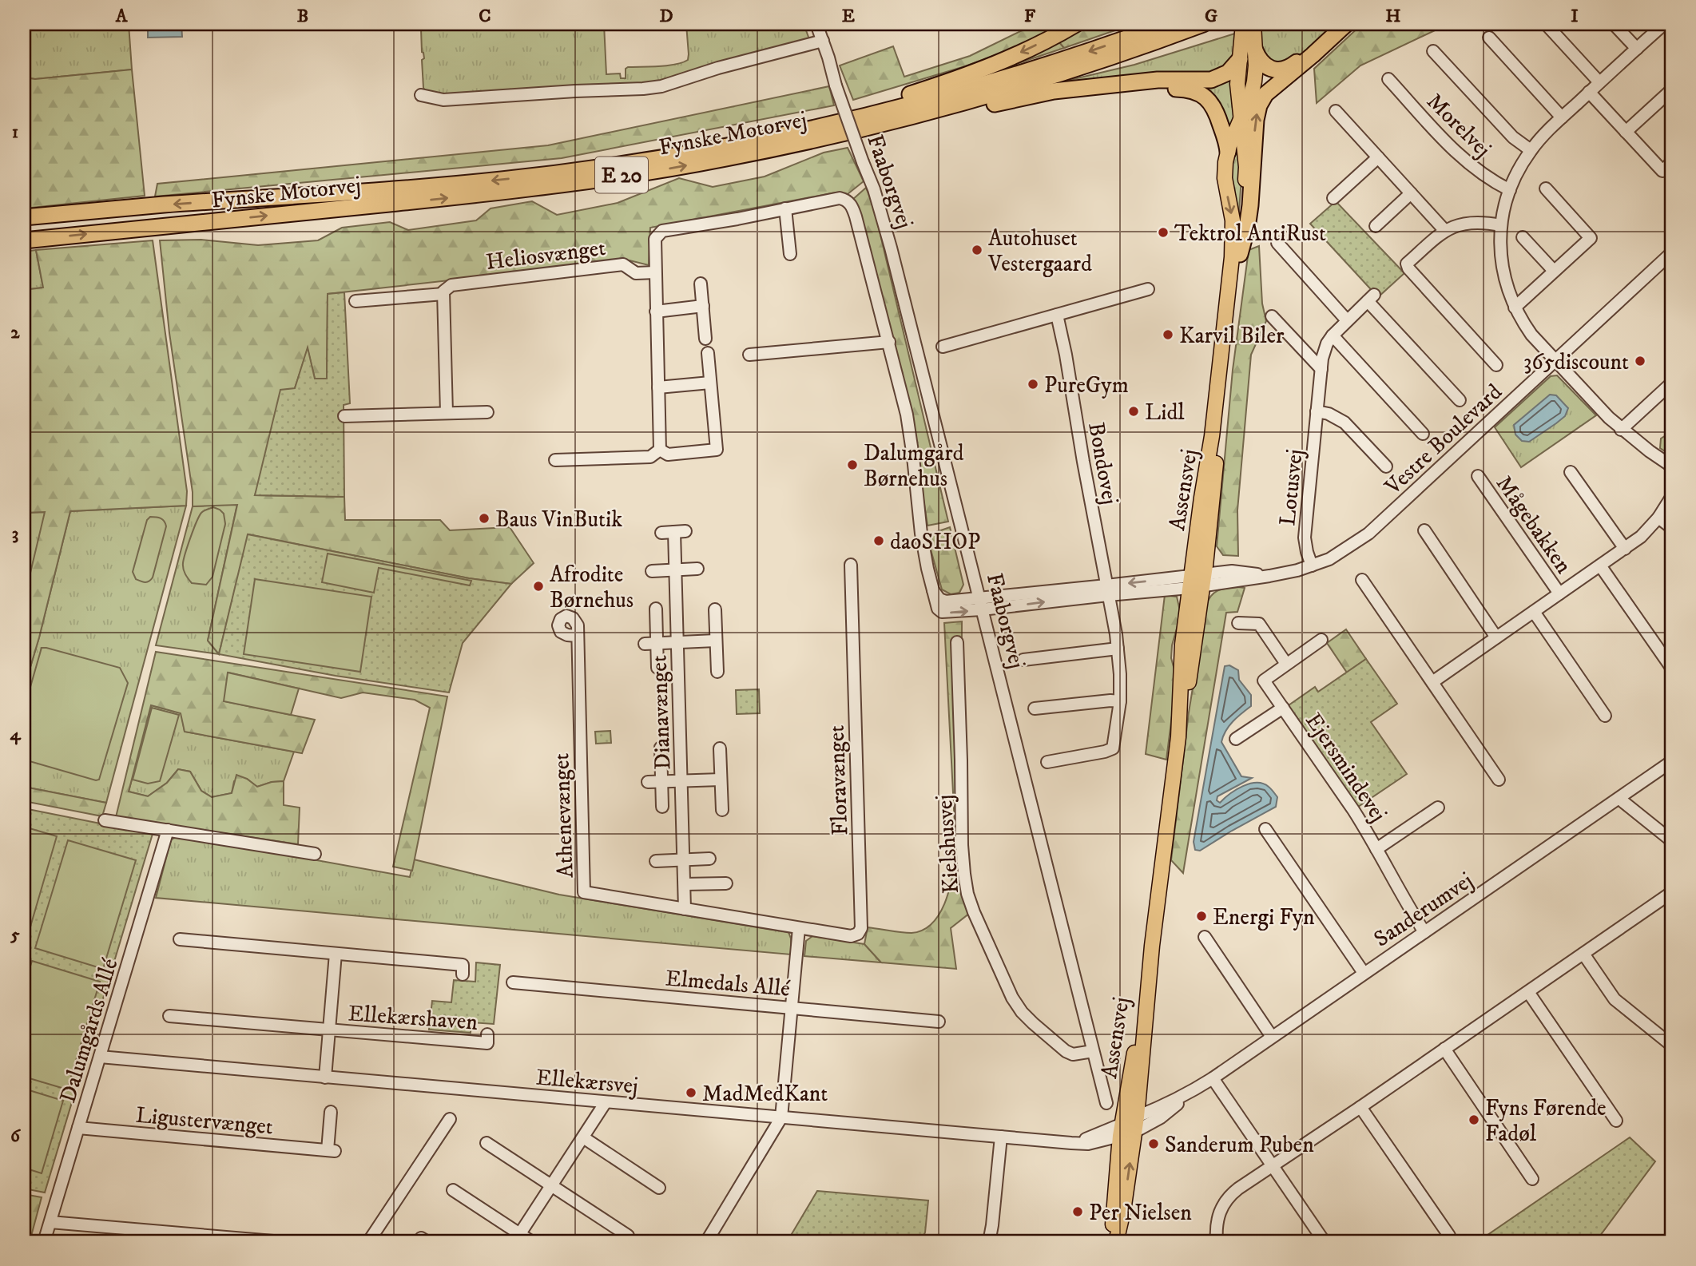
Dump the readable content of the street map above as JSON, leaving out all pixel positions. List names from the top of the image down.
{
  "streets": {
    "highway": ["Fynske Motorvej", "E 20"],
    "main road": ["Assensvej"],
    "street": [
      "Morelvej",
      "Faaborgvej",
      "Heliosvænget",
      "Vestre Boulevard",
      "Bondovej",
      "Lotusvej",
      "Mågebakken",
      "Dianavænget",
      "Ejersmindevej",
      "Floravænget",
      "Athenevænget",
      "Kielshusvej",
      "Sanderumvej",
      "Elmedals Allé",
      "Ellekærshaven",
      "Dalumgårds Allé",
      "Ellekærsvej",
      "Ligustervænget"
    ]
  },
  "crossings": [
    ["Morelvej", "Vestre Boulevard"],
    ["Faaborgvej", "Vestre Boulevard"],
    ["Faaborgvej", "Kielshusvej"],
    ["Vestre Boulevard", "Bondovej"],
    ["Vestre Boulevard", "Lotusvej"],
    ["Vestre Boulevard", "Assensvej"],
    ["Assensvej", "Sanderumvej"],
    ["Assensvej", "Ellekærsvej"],
    ["Dianavænget", "Athenevænget"],
    ["Ejersmindevej", "Sanderumvej"],
    ["Ellekærshaven", "Ellekærsvej"],
    ["Dalumgårds Allé", "Ellekærsvej"],
    ["Dalumgårds Allé", "Ligustervænget"]
  ],
  "places": [
    "Tektrol AntiRust",
    "Autohuset Vestergaard",
    "Karvil Biler",
    "365discount",
    "PureGym",
    "Lidl",
    "Dalumgård Børnehus",
    "Baus VinButik",
    "daoSHOP",
    "Afrodite Børnehus",
    "Energi Fyn",
    "MadMedKant",
    "Fyns Førende Fadøl",
    "Sanderum Puben",
    "Per Nielsen"
  ],
  "grid": {
    "columns": [
      "A",
      "B",
      "C",
      "D",
      "E",
      "F",
      "G",
      "H",
      "I"
    ],
    "rows": [
      "1",
      "2",
      "3",
      "4",
      "5",
      "6"
    ]
  }
}
